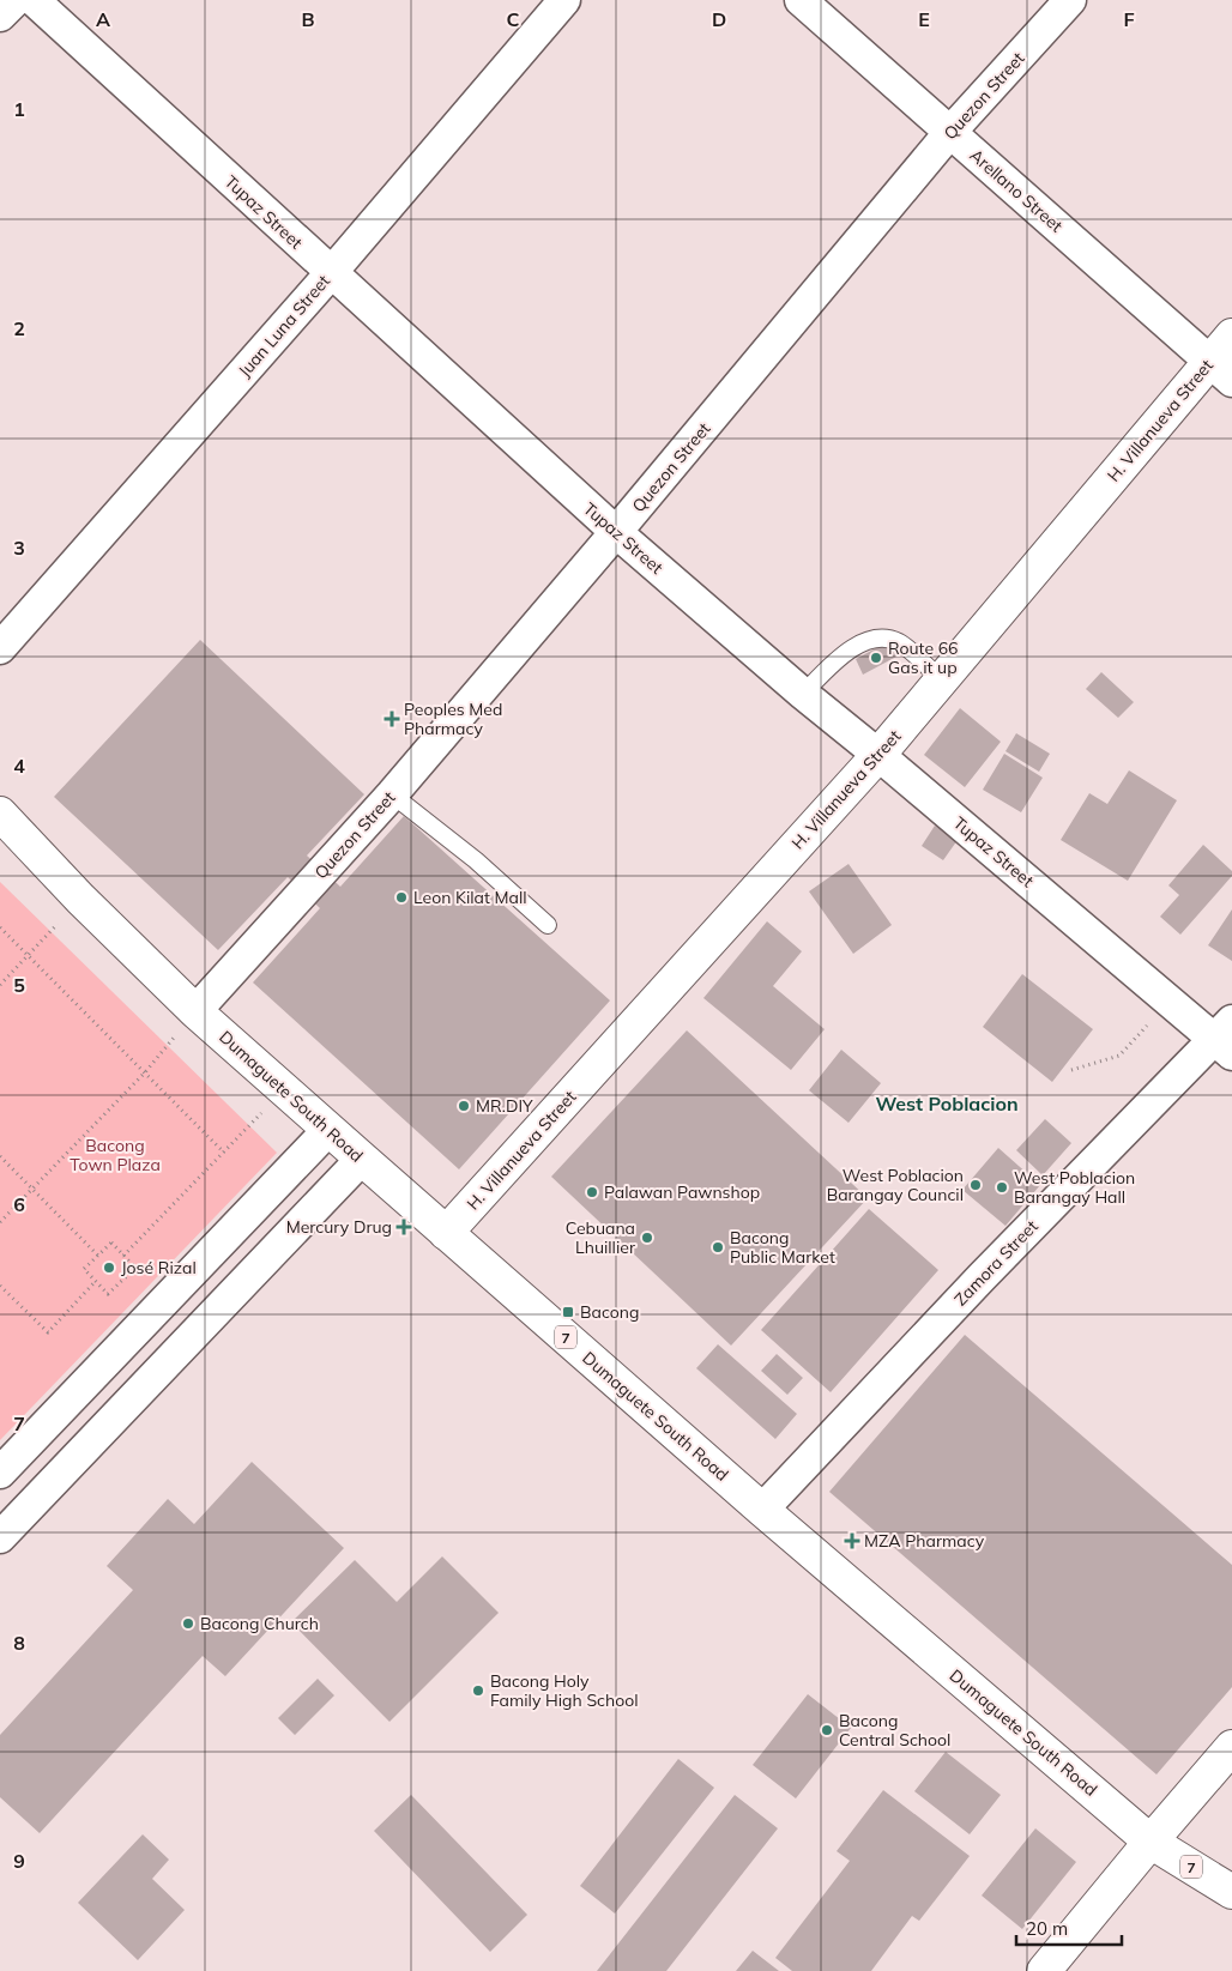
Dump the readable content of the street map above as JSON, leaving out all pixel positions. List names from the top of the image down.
{
  "streets": {
    "main road": ["H. Villanueva Street", "Dumaguete South Road", "7"],
    "street": [
      "Quezon Street",
      "Arellano Street",
      "Tupaz Street",
      "Juan Luna Street",
      "Zamora Street"
    ]
  },
  "crossings": [
    ["Quezon Street", "Arellano Street"],
    ["Quezon Street", "Tupaz Street"],
    ["Quezon Street", "Dumaguete South Road"],
    ["Arellano Street", "H. Villanueva Street"],
    ["Tupaz Street", "Juan Luna Street"],
    ["Tupaz Street", "H. Villanueva Street"],
    ["Tupaz Street", "Zamora Street"],
    ["H. Villanueva Street", "Dumaguete South Road"],
    ["Dumaguete South Road", "Zamora Street"]
  ],
  "districts": ["West Poblacion"],
  "parks": ["Bacong Town Plaza"],
  "places": {
    "other": [
      "Route 66 Gas it up",
      "Leon Kilat Mall",
      "MR.DIY",
      "West Poblacion Barangay Council",
      "West Poblacion Barangay Hall",
      "Palawan Pawnshop",
      "Cebuana Lhuillier",
      "Bacong Public Market",
      "José Rizal",
      "Bacong Church",
      "Bacong Holy Family High School",
      "Bacong Central School"
    ],
    "health": ["Peoples Med Pharmacy", "Mercury Drug", "MZA Pharmacy"],
    "transit": ["Bacong"]
  },
  "scale_bar": "20 m",
  "grid": {
    "columns": [
      "A",
      "B",
      "C",
      "D",
      "E",
      "F"
    ],
    "rows": [
      "1",
      "2",
      "3",
      "4",
      "5",
      "6",
      "7",
      "8",
      "9"
    ]
  }
}
